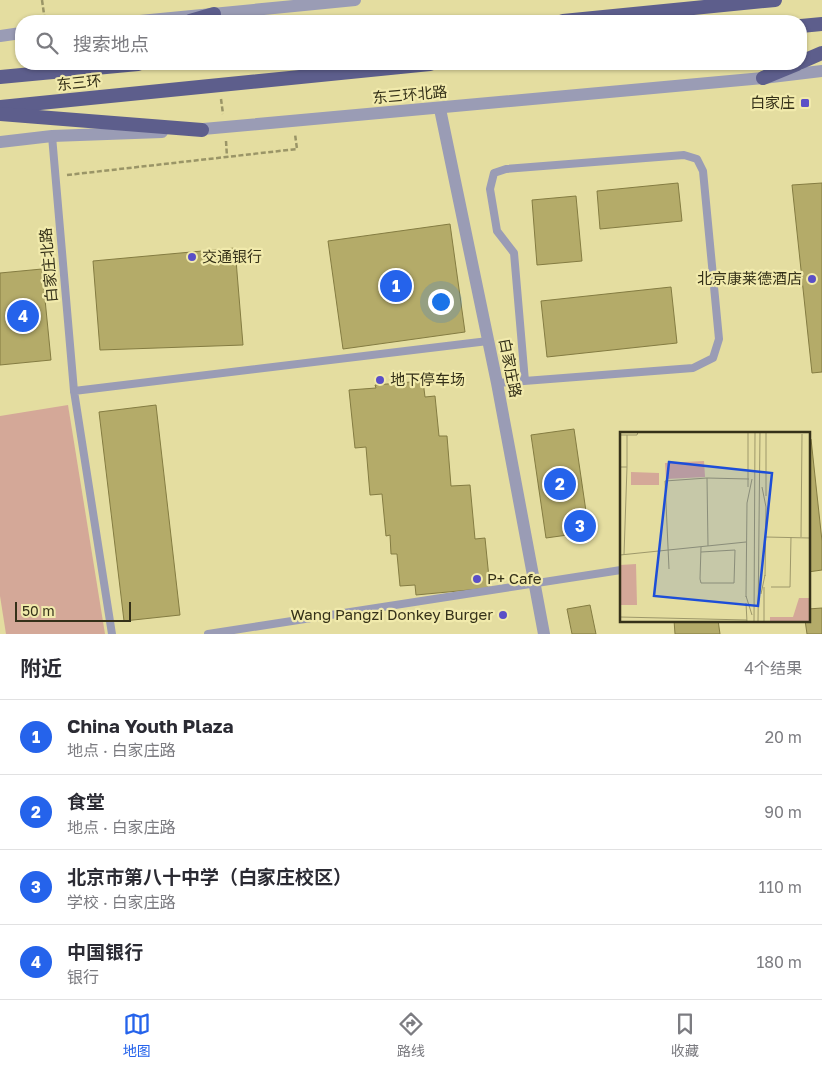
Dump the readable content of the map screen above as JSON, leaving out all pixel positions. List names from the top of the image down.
{
  "streets": {
    "highway": ["东三环"],
    "street": ["东三环北路", "白家庄路"],
    "lane": ["白家庄北路"]
  },
  "crossings": [
    ["东三环北路", "白家庄北路"],
    ["东三环北路", "白家庄路"]
  ],
  "places": {
    "transit": ["白家庄"],
    "other": [
      "交通银行",
      "北京康莱德酒店",
      "地下停车场",
      "P+ Cafe",
      "Wang Pangzi Donkey Burger"
    ]
  },
  "scale_bar": "50 m",
  "page": {
    "search": "搜索地点",
    "pins": [
      "1",
      "4",
      "2",
      "3"
    ],
    "scale": "50 m",
    "heading": ["附近", "4个结果"],
    "list": [
      {
        "mark": "1",
        "name": "China Youth Plaza",
        "note": "地点 · 白家庄路",
        "value": "20 m"
      },
      {
        "mark": "2",
        "name": "食堂",
        "note": "地点 · 白家庄路",
        "value": "90 m"
      },
      {
        "mark": "3",
        "name": "北京市第八十中学（白家庄校区）",
        "note": "学校 · 白家庄路",
        "value": "110 m"
      },
      {
        "mark": "4",
        "name": "中国银行",
        "note": "银行",
        "value": "180 m"
      }
    ],
    "nav": ["地图", "路线", "收藏"]
  }
}
